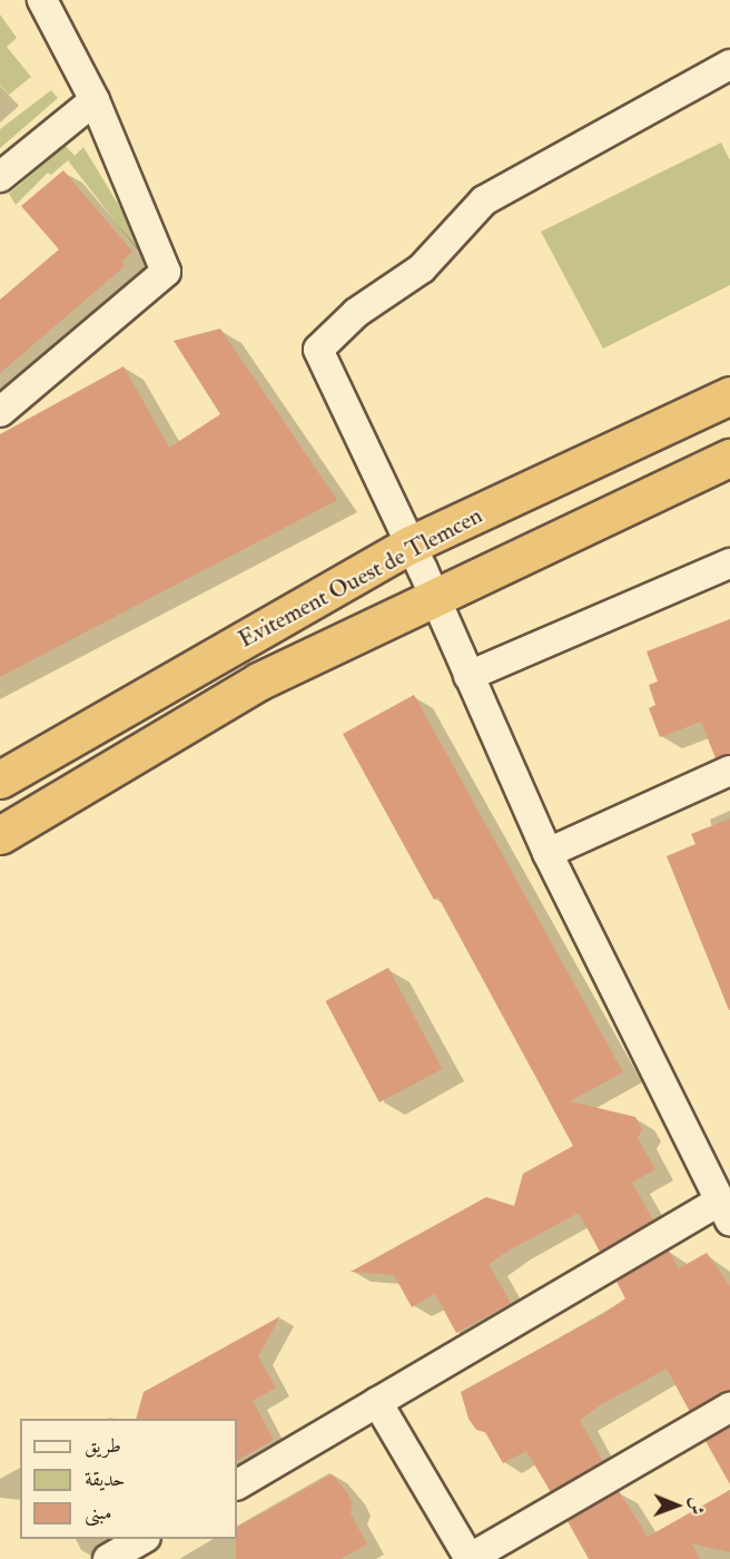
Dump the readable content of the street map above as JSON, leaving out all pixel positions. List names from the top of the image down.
{
  "streets": {
    "highway": ["Evitement Ouest de Tlemcen"]
  },
  "legend": ["طريق", "حديقة", "مبنى"],
  "north": "right"
}
